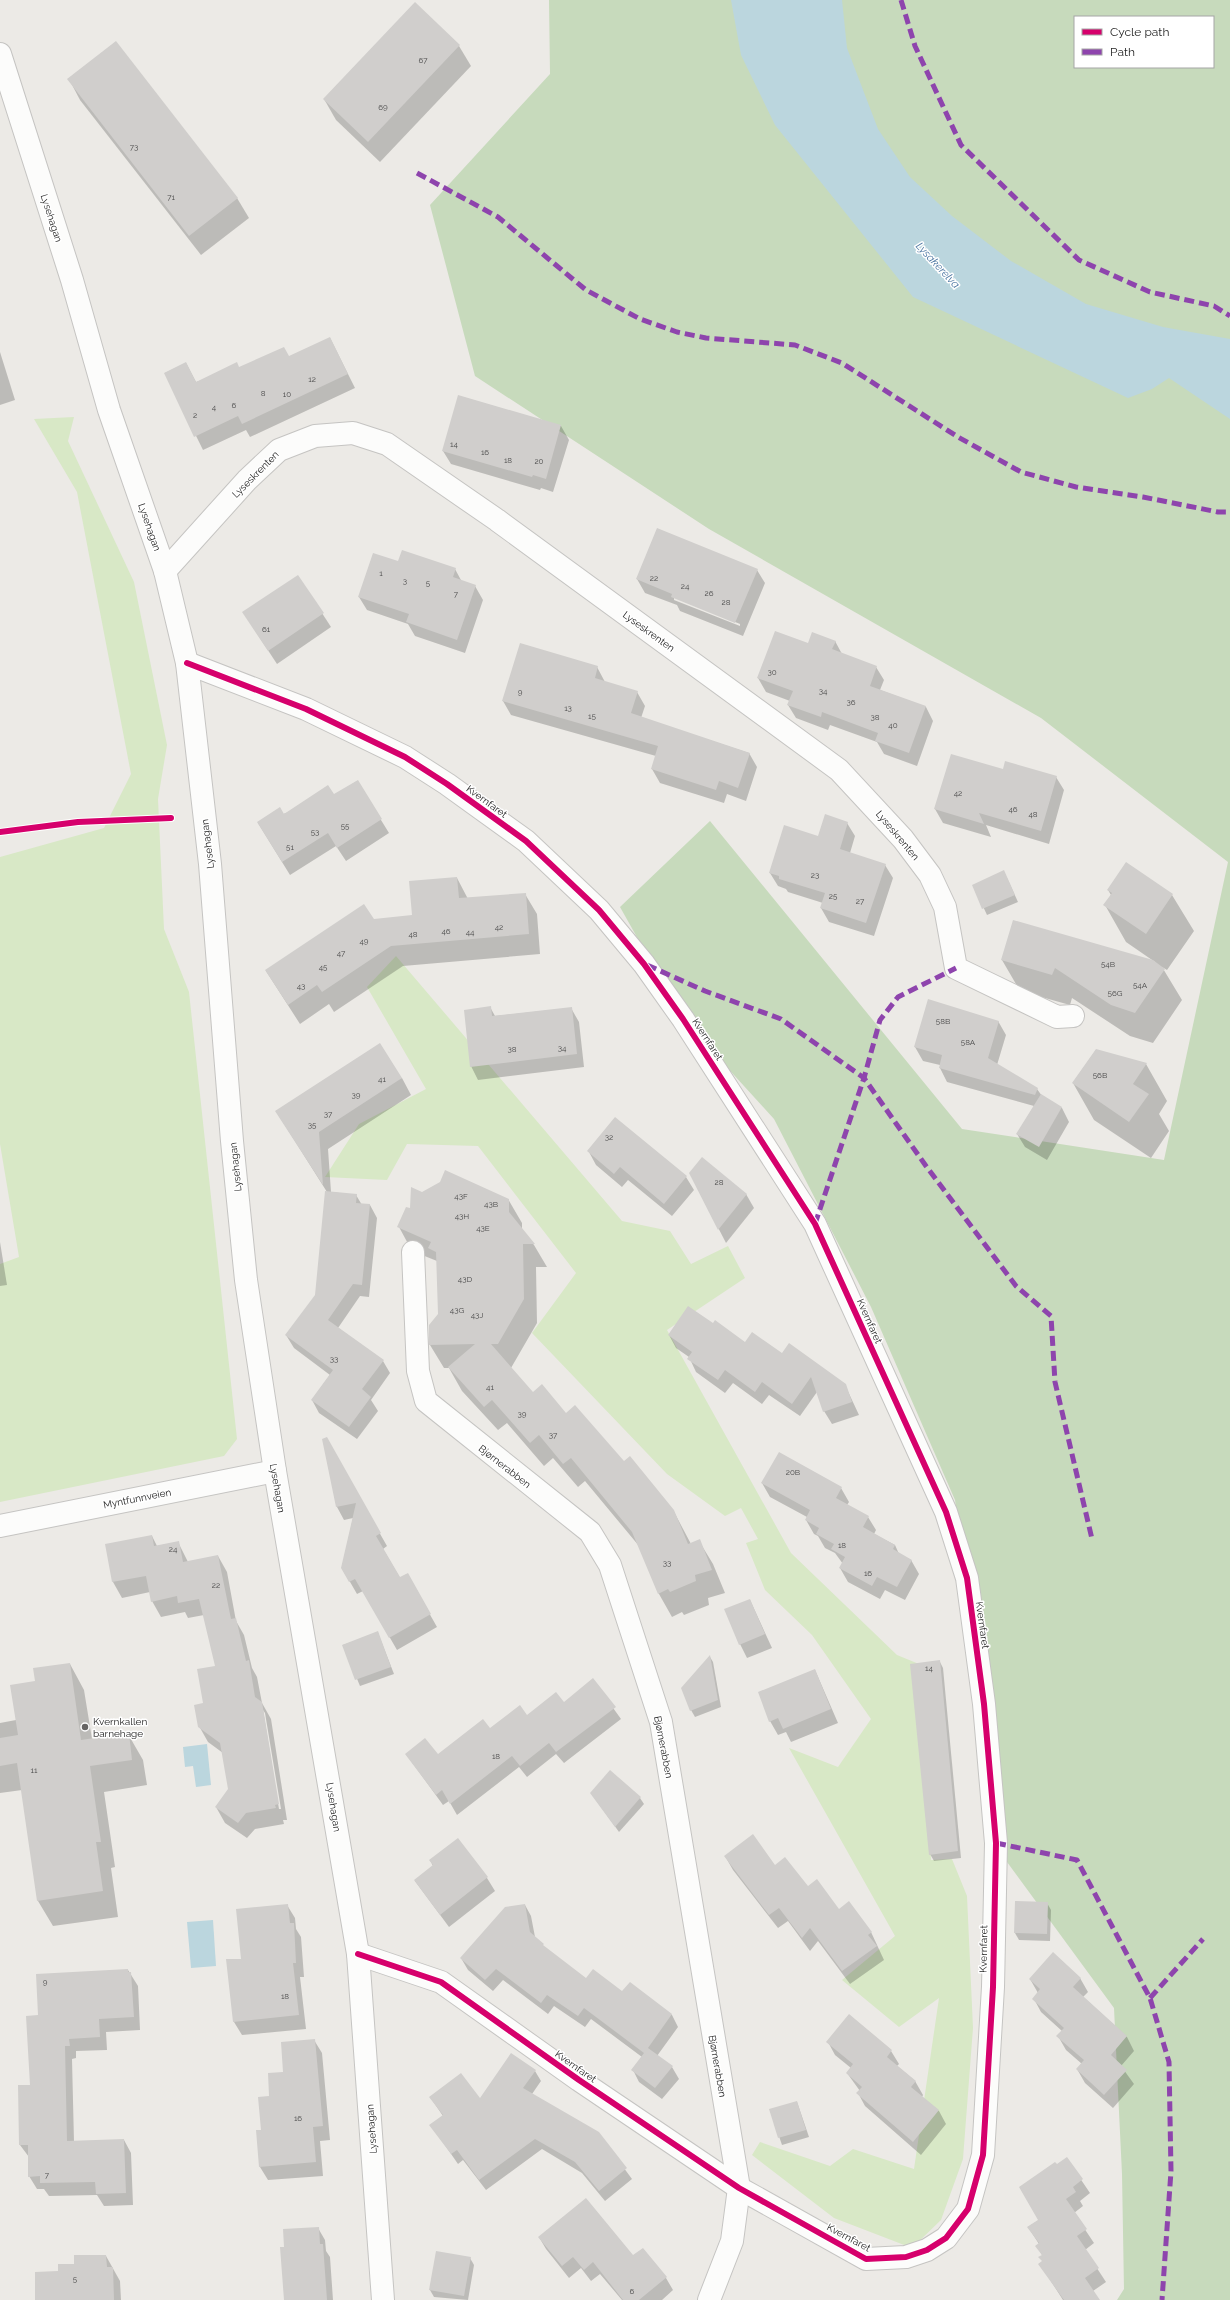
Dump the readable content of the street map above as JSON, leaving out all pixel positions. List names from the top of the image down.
{
  "streets": {
    "street": [
      "Lysehagan",
      "Lyseskrenten",
      "Kvernfaret",
      "Bjørnerabben",
      "Myntfunnveien"
    ]
  },
  "crossings": [
    ["Lysehagan", "Lyseskrenten"],
    ["Lysehagan", "Kvernfaret"],
    ["Lysehagan", "Myntfunnveien"],
    ["Kvernfaret", "Bjørnerabben"]
  ],
  "water": ["Lysakerelva"],
  "places": ["Kvernkallen barnehage"],
  "house_numbers": [
    "67",
    "69",
    "73",
    "71",
    "12",
    "8",
    "10",
    "6",
    "4",
    "2",
    "14",
    "16",
    "18",
    "20",
    "1",
    "22",
    "3",
    "5",
    "24",
    "26",
    "7",
    "28",
    "61",
    "30",
    "34",
    "9",
    "36",
    "13",
    "15",
    "38",
    "40",
    "42",
    "46",
    "48",
    "55",
    "53",
    "51",
    "23",
    "25",
    "27",
    "42",
    "46",
    "44",
    "48",
    "49",
    "47",
    "54B",
    "45",
    "54A",
    "43",
    "56G",
    "58B",
    "58A",
    "34",
    "38",
    "56B",
    "41",
    "39",
    "37",
    "35",
    "32",
    "28",
    "43F",
    "43B",
    "43H",
    "43E",
    "43D",
    "43G",
    "43J",
    "33",
    "41",
    "39",
    "37",
    "20B",
    "18",
    "24",
    "33",
    "16",
    "22",
    "14",
    "18",
    "11",
    "9",
    "18",
    "16",
    "7",
    "5",
    "6"
  ],
  "legend": ["Cycle path", "Path"]
}
